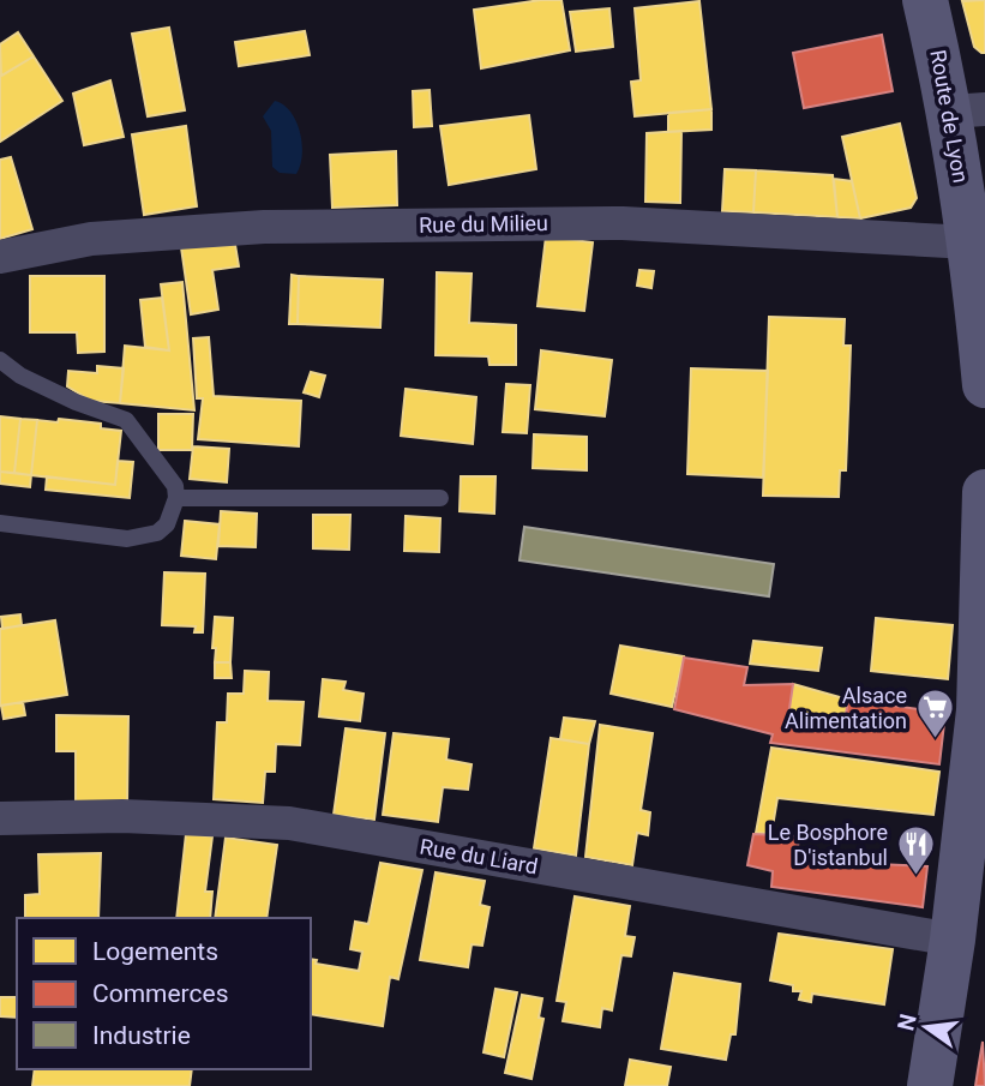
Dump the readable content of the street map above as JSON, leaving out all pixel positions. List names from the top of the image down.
{
  "streets": {
    "main road": ["Route de Lyon"],
    "street": ["Rue du Milieu", "Rue du Liard"]
  },
  "crossings": [
    ["Route de Lyon", "Rue du Milieu"]
  ],
  "places": {
    "supermarket": ["Alsace Alimentation"],
    "restaurant": ["Le Bosphore D'istanbul"]
  },
  "legend": ["Logements", "Commerces", "Industrie"],
  "north": "left"
}
